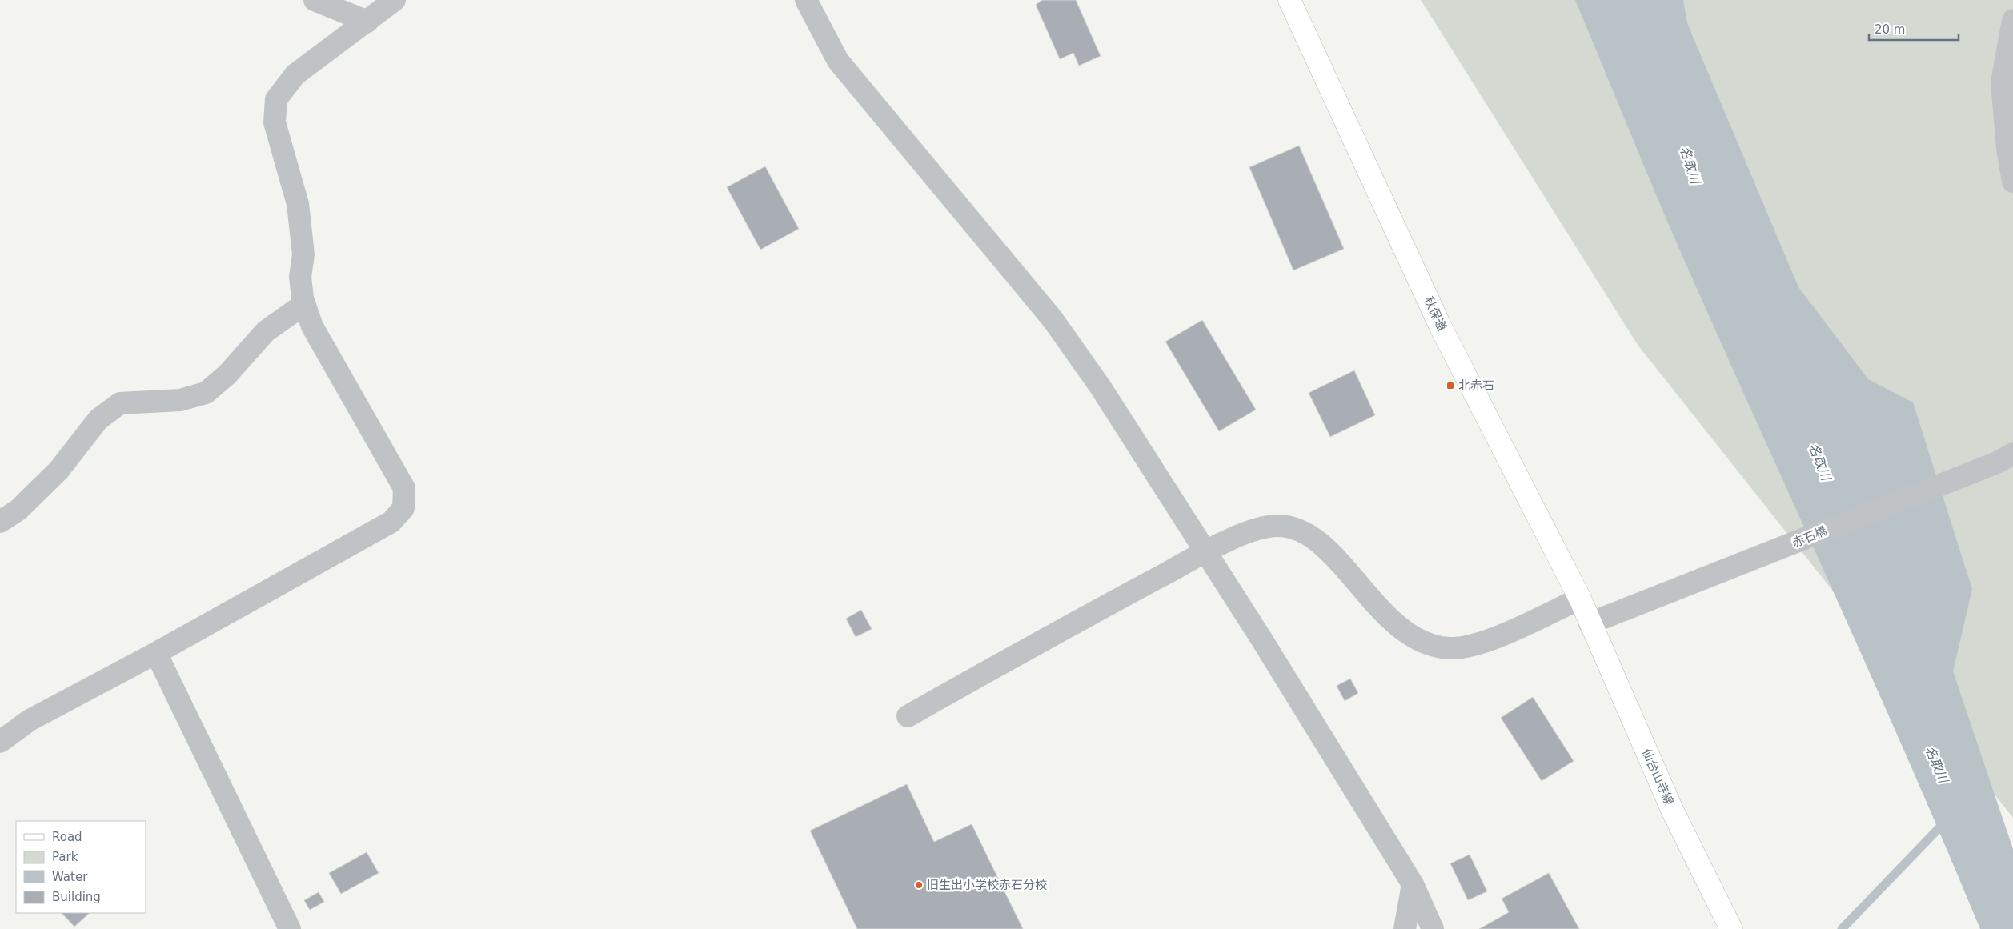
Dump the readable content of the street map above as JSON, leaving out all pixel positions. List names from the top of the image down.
{
  "streets": {
    "main road": ["秋保通", "仙台山寺線"],
    "street": ["赤石橋"]
  },
  "crossings": [
    ["秋保通", "赤石橋"],
    ["秋保通", "仙台山寺線"],
    ["赤石橋", "仙台山寺線"]
  ],
  "water": ["名取川"],
  "places": {
    "transit": ["北赤石"],
    "other": ["旧生出小学校赤石分校"]
  },
  "legend": [
    "Road",
    "Park",
    "Water",
    "Building"
  ],
  "scale_bar": "20 m"
}
